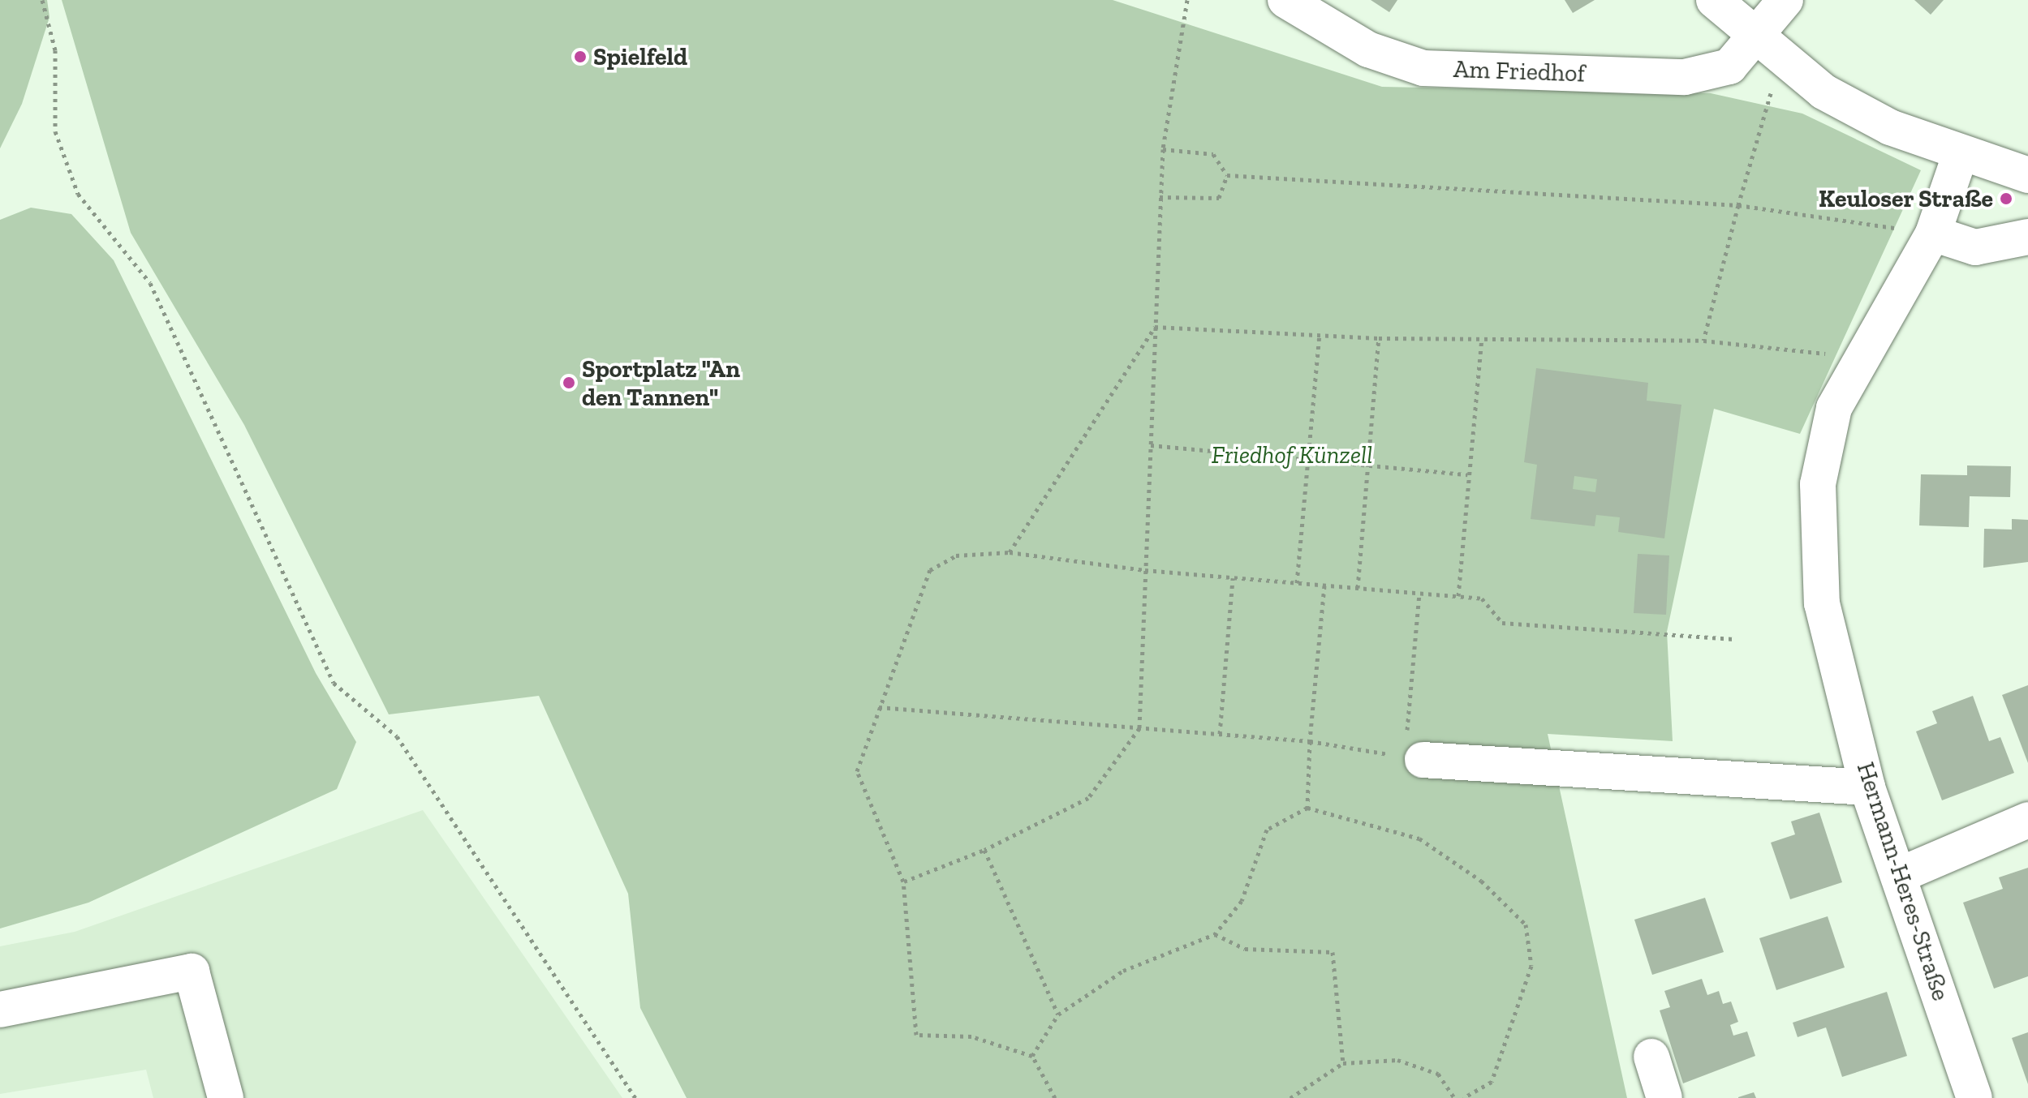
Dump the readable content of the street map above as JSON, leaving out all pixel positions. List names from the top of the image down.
{
  "streets": {
    "street": ["Am Friedhof", "Hermann-Heres-Straße"]
  },
  "parks": ["Friedhof Künzell"],
  "places": ["Spielfeld", "Keuloser Straße", "Sportplatz \"An den Tannen\""]
}
